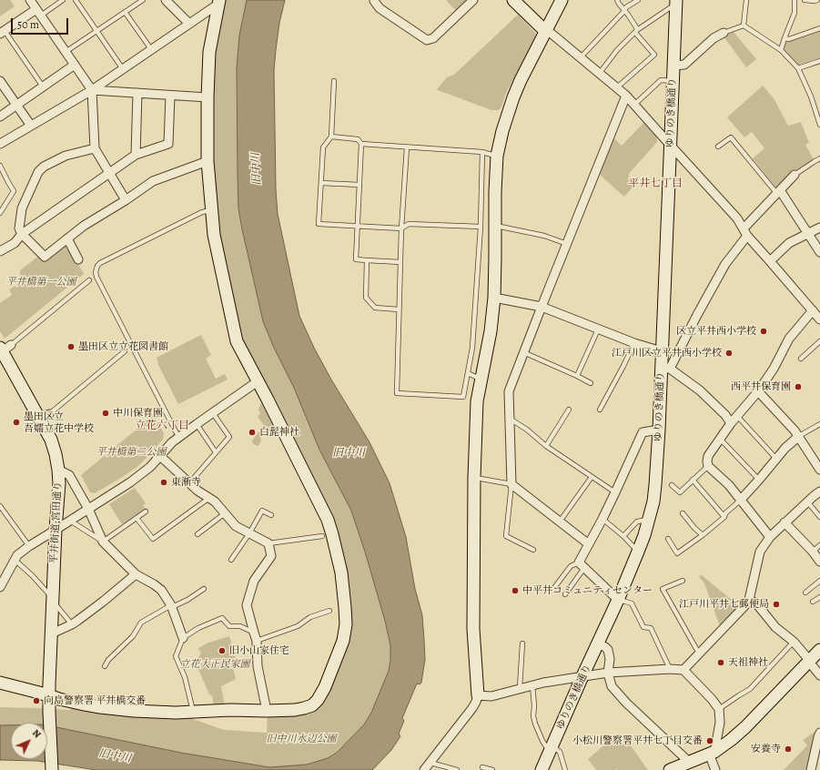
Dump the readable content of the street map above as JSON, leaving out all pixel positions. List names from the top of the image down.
{
  "streets": {
    "street": ["ゆりのき橋通り", "平井街道;宮田通り"]
  },
  "districts": ["平井七丁目", "立花六丁目"],
  "water": ["旧中川"],
  "parks": [
    "平井橋第一公園",
    "平井橋第二公園",
    "立花大正民家園",
    "旧中川水辺公園"
  ],
  "places": [
    "区立平井西小学校",
    "墨田区立立花図書館",
    "江戸川区立平井西小学校",
    "西平井保育園",
    "中川保育園",
    "墨田区立 吾嬬立花中学校",
    "白髭神社",
    "東漸寺",
    "中平井コミュニティセンター",
    "江戸川平井七郵便局",
    "旧小山家住宅",
    "天祖神社",
    "向島警察署 平井橋交番",
    "小松川警察署平井七丁目交番",
    "安養寺"
  ],
  "scale_bar": "50 m",
  "north": "top right"
}
